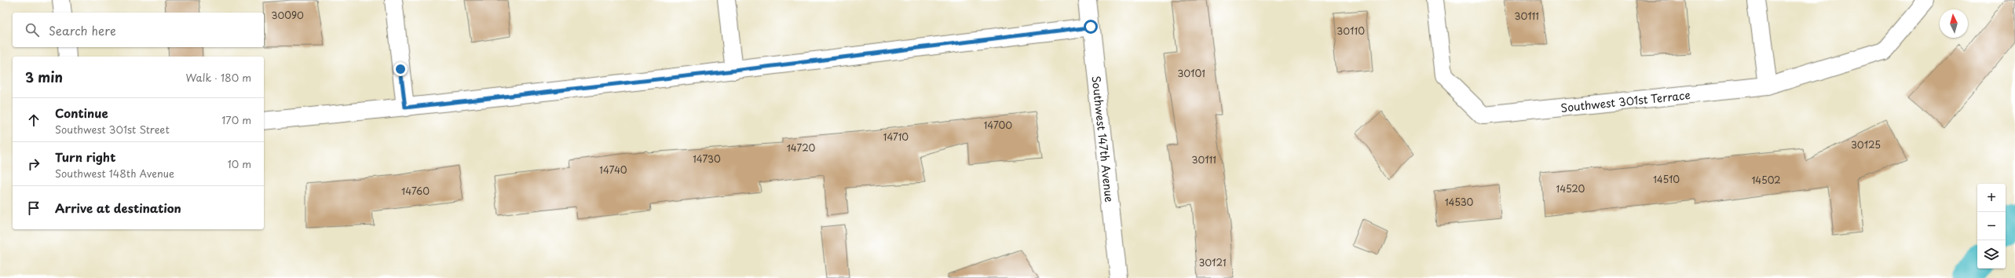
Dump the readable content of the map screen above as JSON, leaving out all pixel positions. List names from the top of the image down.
{
  "streets": {
    "street": ["Southwest 301st Terrace", "Southwest 147th Avenue"]
  },
  "house_numbers": [
    "30090",
    "30111",
    "30110",
    "30101",
    "14700",
    "14710",
    "30125",
    "14720",
    "14730",
    "30111",
    "14740",
    "14510",
    "14502",
    "14520",
    "14760",
    "14530",
    "30121"
  ],
  "north": "top",
  "page": {
    "search": "Search here",
    "heading": ["3 min", "Walk · 180 m"],
    "list": [
      ["Continue", "Southwest 301st Street", "170 m"],
      ["Turn right", "Southwest 148th Avenue", "10 m"],
      "Arrive at destination"
    ],
    "map_buttons": ["+", "−"]
  }
}
